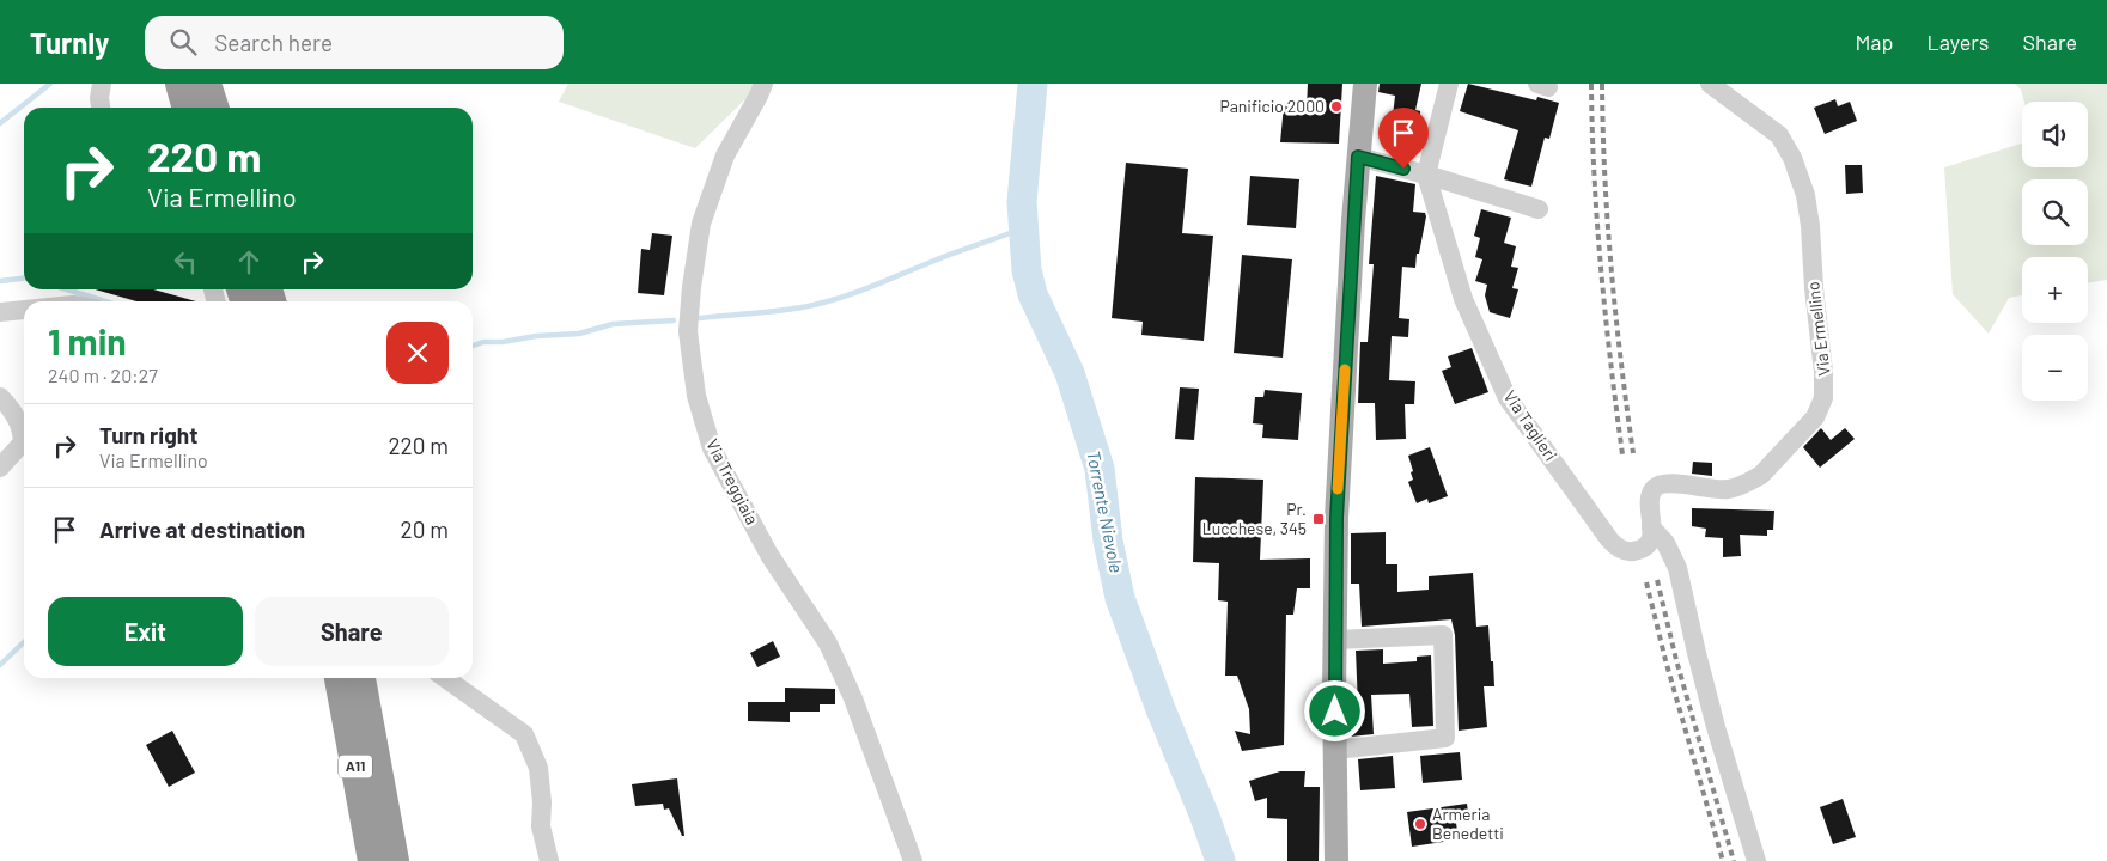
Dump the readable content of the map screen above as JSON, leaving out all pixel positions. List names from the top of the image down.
{
  "streets": {
    "highway": ["A11"],
    "street": ["Via Ermellino", "Via Taglieri", "Via Treggiaia"]
  },
  "crossings": [
    ["Via Ermellino", "Via Taglieri"]
  ],
  "water": ["Torrente Nievole"],
  "places": {
    "other": ["Panificio 2000", "Armeria Benedetti"],
    "transit": ["Pr. Lucchese, 345"]
  },
  "page": {
    "header": "Turnly",
    "search": "Search here",
    "nav": ["Map", "Layers", "Share"],
    "map_buttons": ["+", "−"],
    "turn": ["220 m", "Via Ermellino"],
    "heading": ["1 min", "240 m · 20:27"],
    "list": [
      {
        "name": "Turn right",
        "note": "Via Ermellino",
        "value": "220 m"
      },
      {
        "name": "Arrive at destination",
        "value": "20 m"
      }
    ],
    "buttons": ["Exit", "Share"]
  }
}
